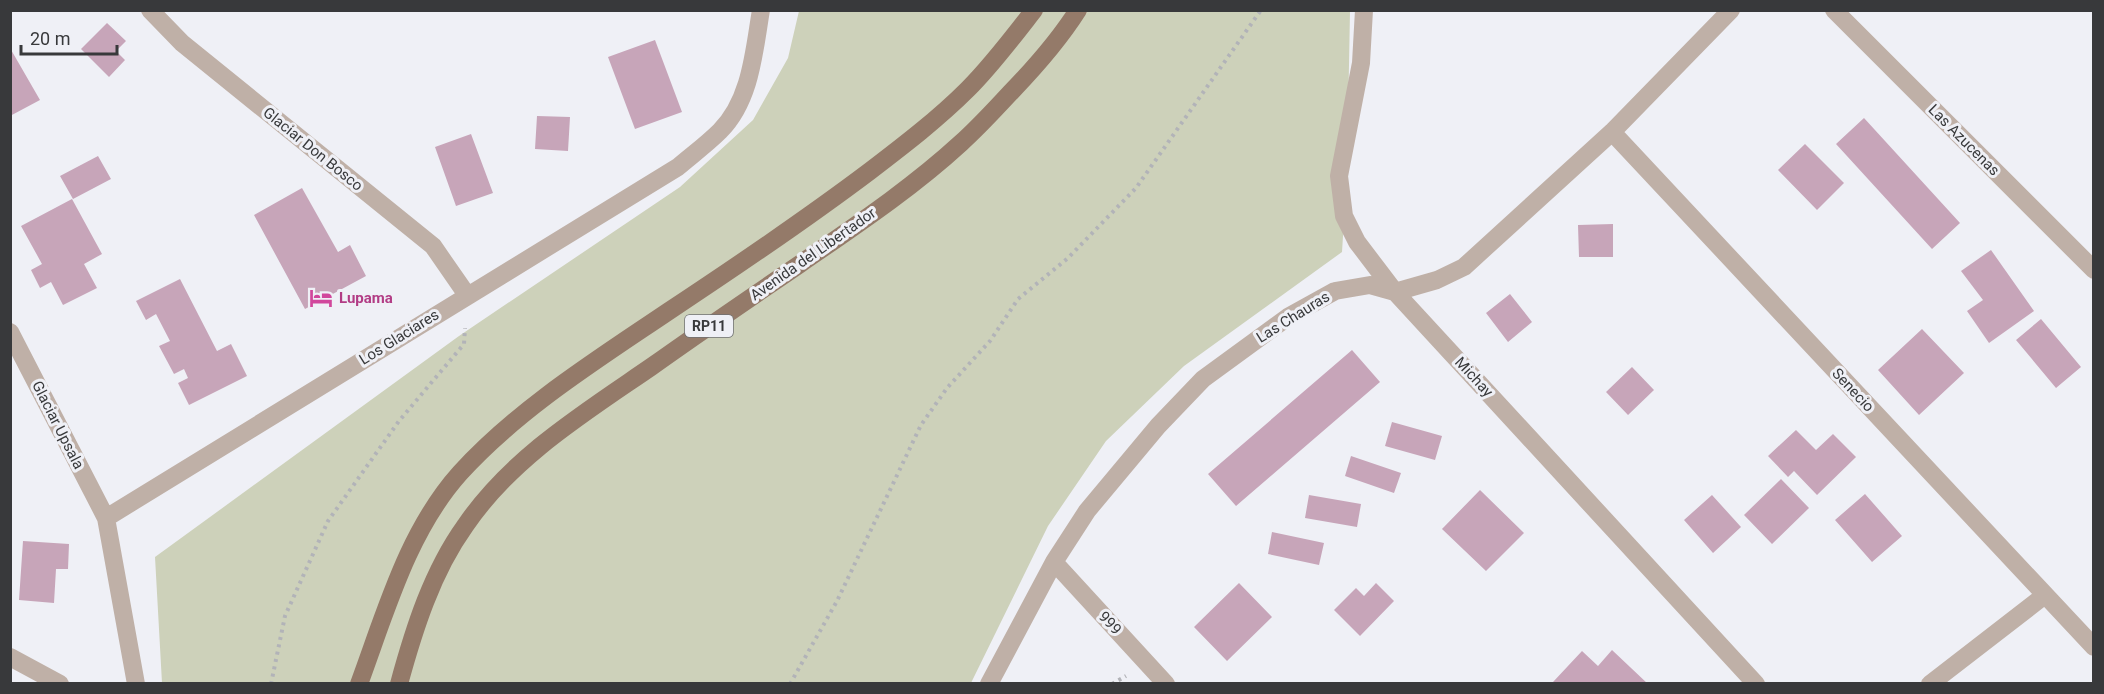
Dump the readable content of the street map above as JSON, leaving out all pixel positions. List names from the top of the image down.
{
  "streets": {
    "main road": ["Avenida del Libertador", "RP11"],
    "street": [
      "Las Azucenas",
      "Glaciar Don Bosco",
      "Las Chauras",
      "Los Glaciares",
      "Michay",
      "Senecio",
      "Glaciar Upsala",
      "999"
    ]
  },
  "crossings": [
    ["Glaciar Don Bosco", "Los Glaciares"],
    ["Las Chauras", "Michay"],
    ["Las Chauras", "Senecio"],
    ["Las Chauras", "999"],
    ["Los Glaciares", "Glaciar Upsala"]
  ],
  "places": {
    "hotel": ["Lupama"]
  },
  "scale_bar": "20 m"
}
